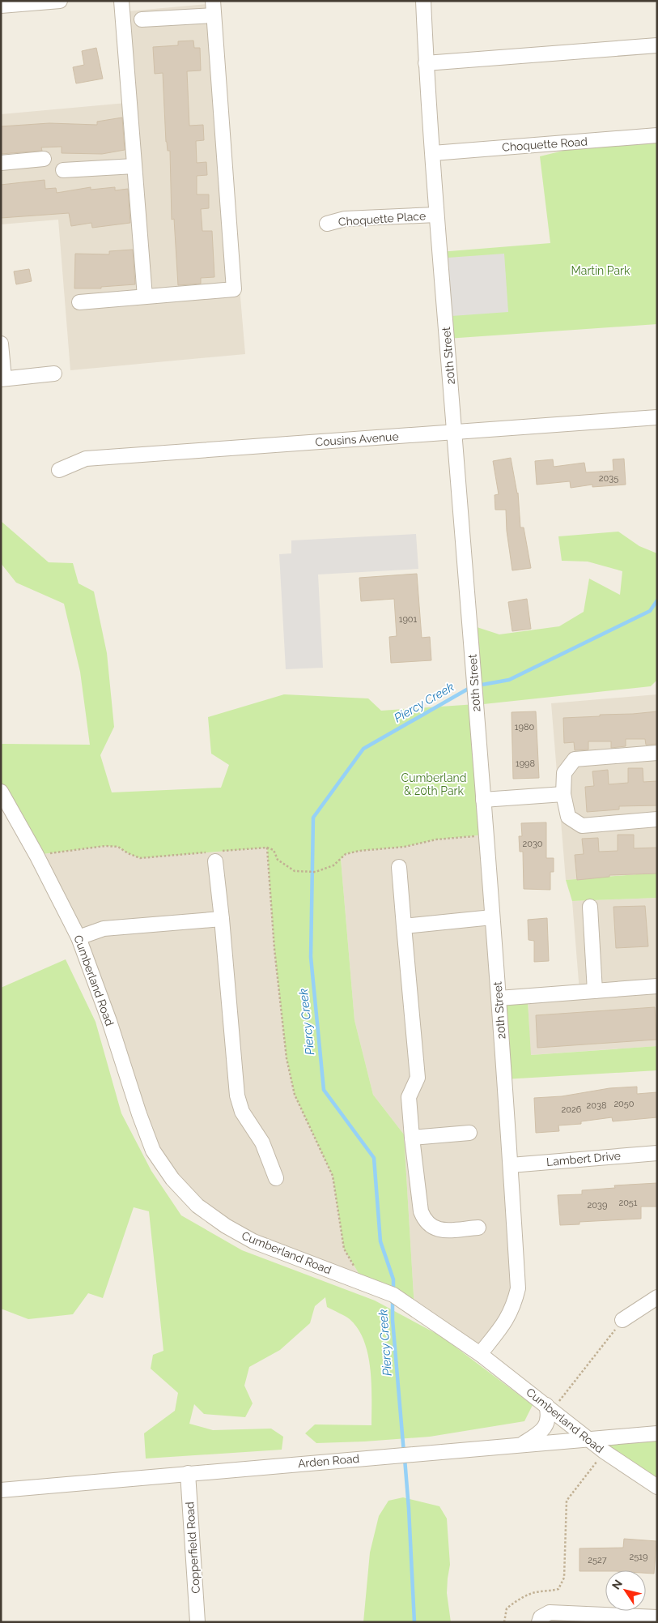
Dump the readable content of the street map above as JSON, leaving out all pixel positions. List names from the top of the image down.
{
  "streets": {
    "street": [
      "Choquette Road",
      "Choquette Place",
      "20th Street",
      "Cousins Avenue",
      "Cumberland Road",
      "Lambert Drive",
      "Arden Road",
      "Copperfield Road"
    ]
  },
  "crossings": [
    ["Choquette Road", "20th Street"],
    ["Choquette Place", "20th Street"],
    ["20th Street", "Cousins Avenue"],
    ["20th Street", "Cumberland Road"],
    ["20th Street", "Lambert Drive"],
    ["Cumberland Road", "Arden Road"],
    ["Arden Road", "Copperfield Road"]
  ],
  "water": ["Piercy Creek"],
  "parks": ["Martin Park", "Cumberland & 20th Park"],
  "house_numbers": [
    "2035",
    "1901",
    "1980",
    "1998",
    "2030",
    "2050",
    "2038",
    "2026",
    "2051",
    "2039",
    "2519",
    "2527"
  ],
  "north": "top left"
}
